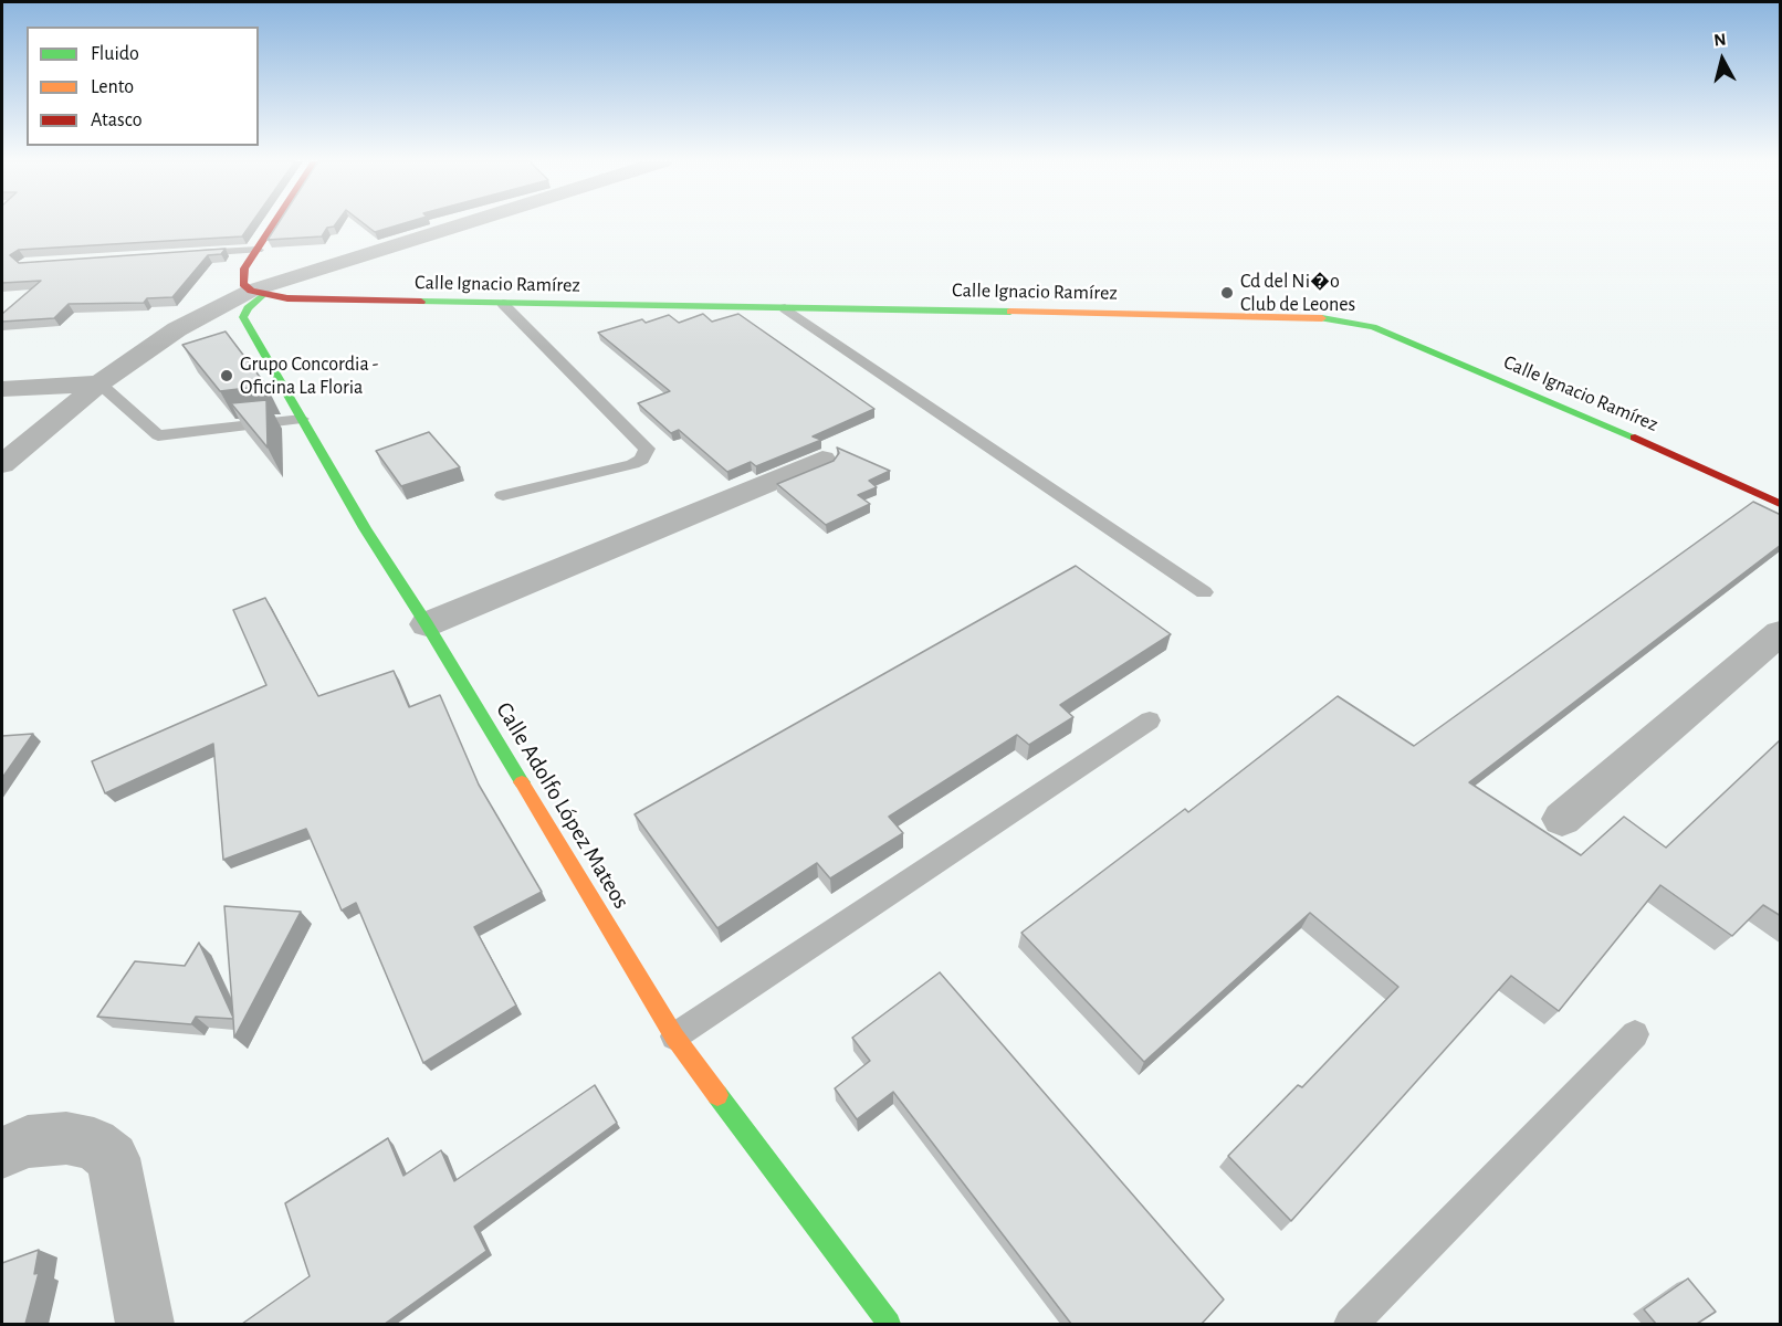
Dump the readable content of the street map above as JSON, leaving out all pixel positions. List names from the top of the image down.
{
  "streets": {
    "street": ["Calle Ignacio Ramírez", "Calle Adolfo López Mateos"]
  },
  "crossings": [
    ["Calle Ignacio Ramírez", "Calle Adolfo López Mateos"]
  ],
  "places": ["Cd del Ni�o Club de Leones", "Grupo Concordia - Oficina La Floria"],
  "legend": ["Fluido", "Lento", "Atasco"],
  "north": "top"
}
